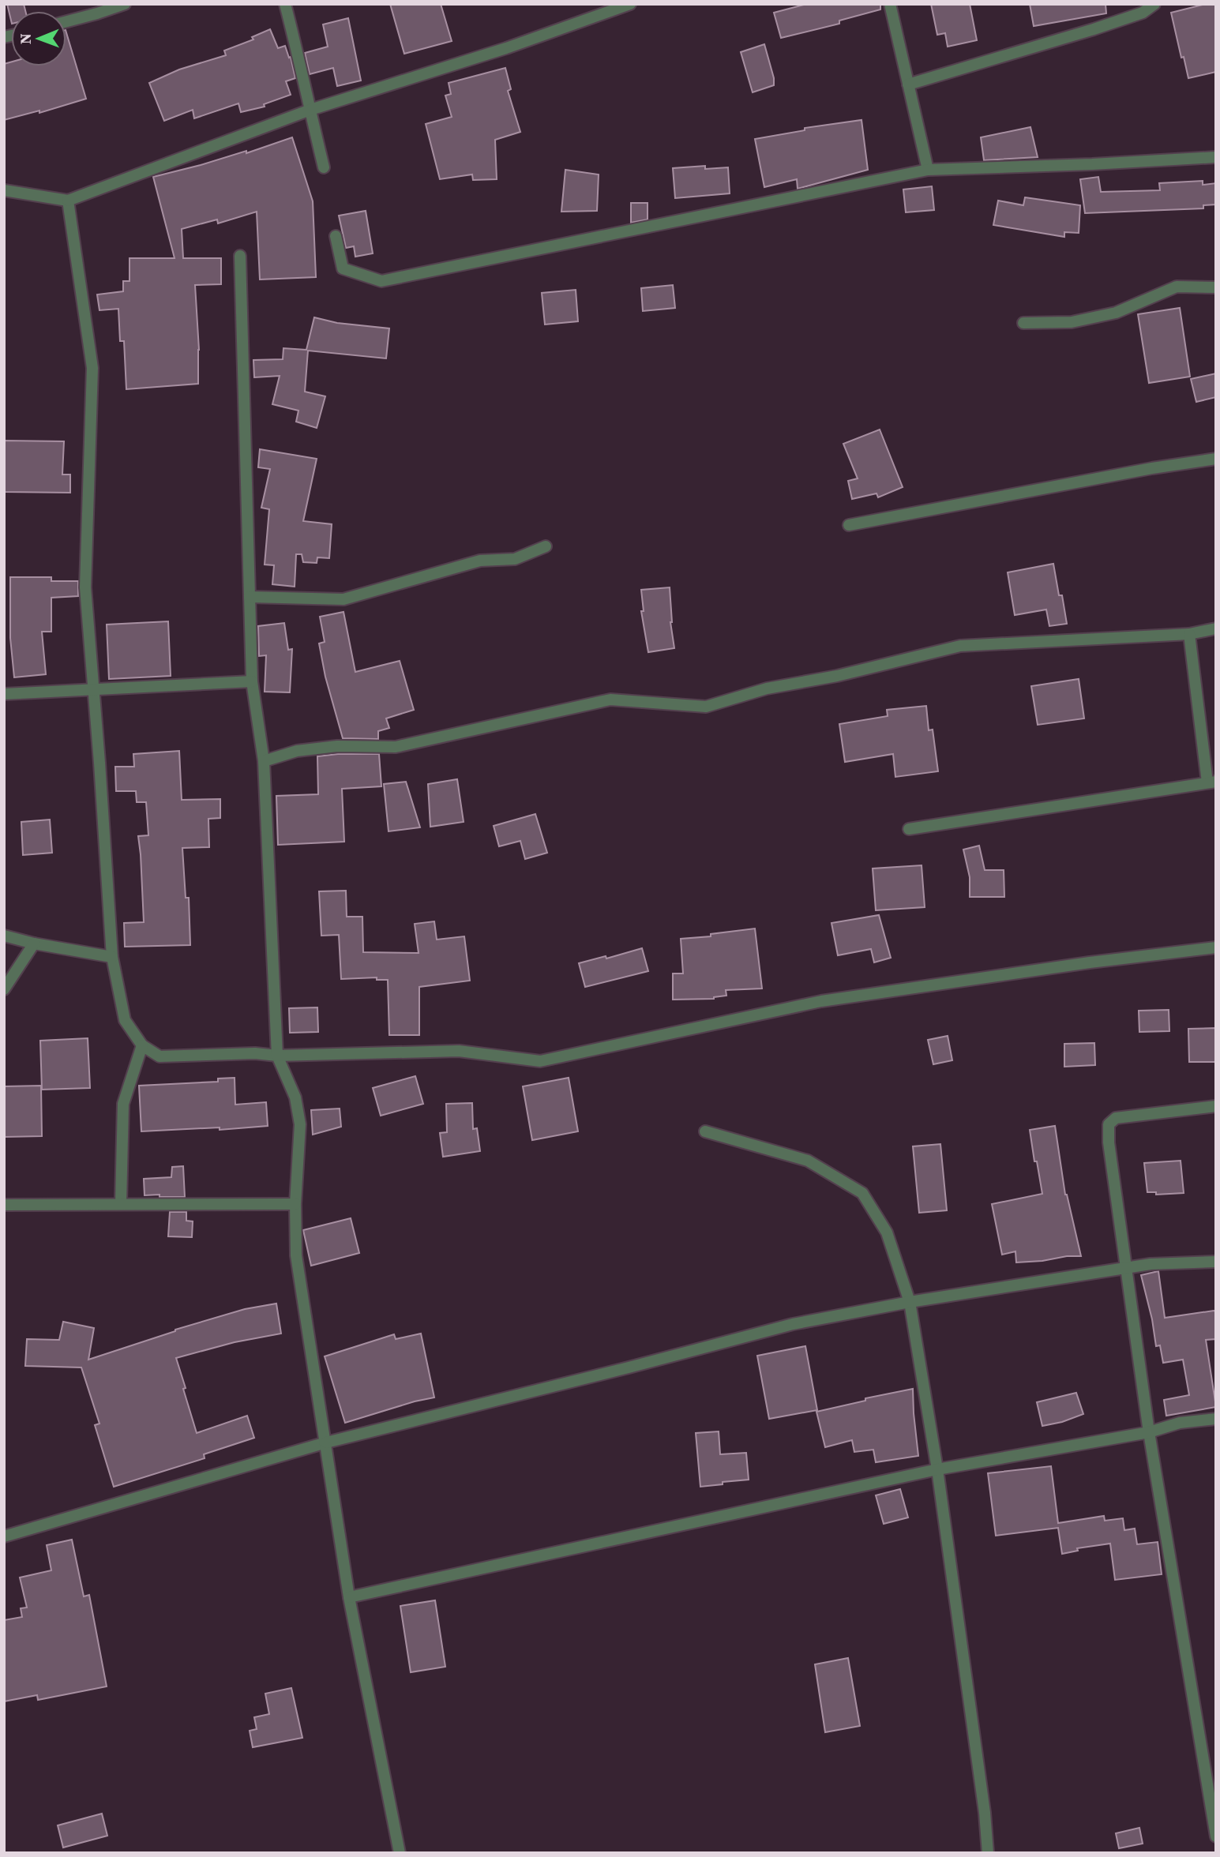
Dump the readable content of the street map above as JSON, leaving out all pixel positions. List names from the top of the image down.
{
  "north": "left"
}
